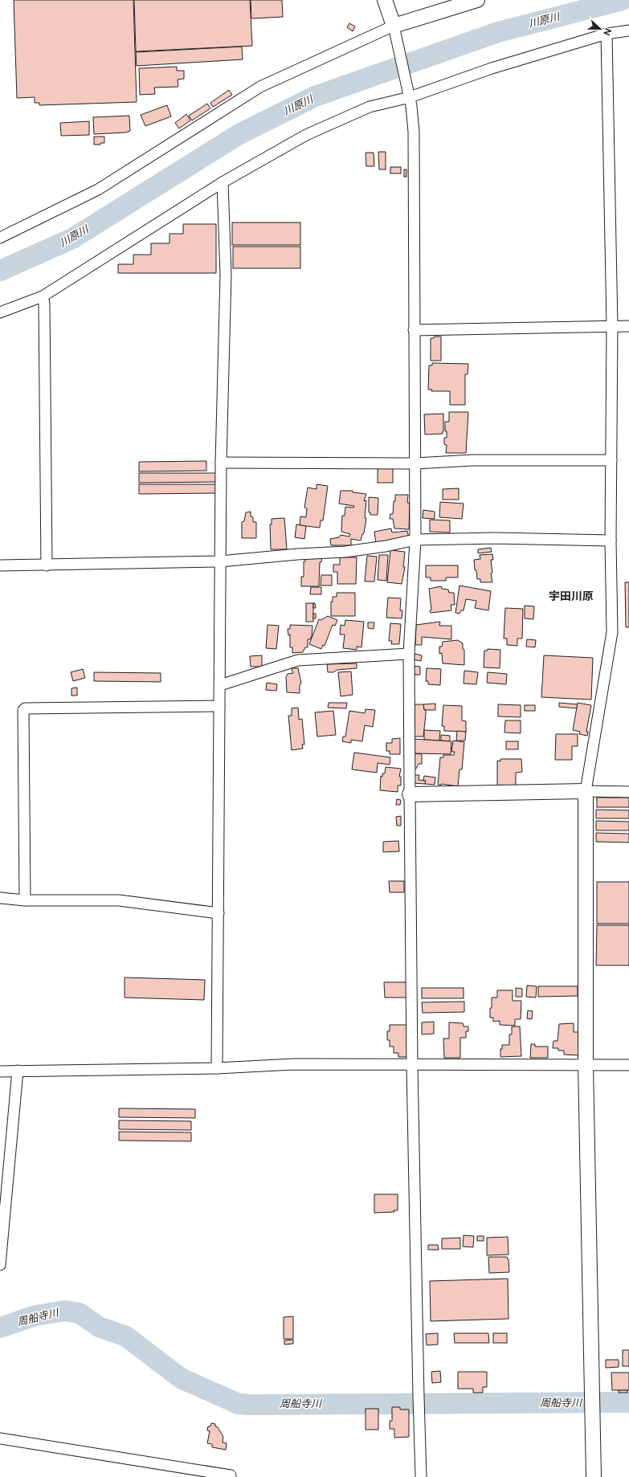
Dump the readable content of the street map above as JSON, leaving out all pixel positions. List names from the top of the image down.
{
  "districts": ["宇田川原"],
  "water": ["川原川", "周船寺川"],
  "north": "right"
}
